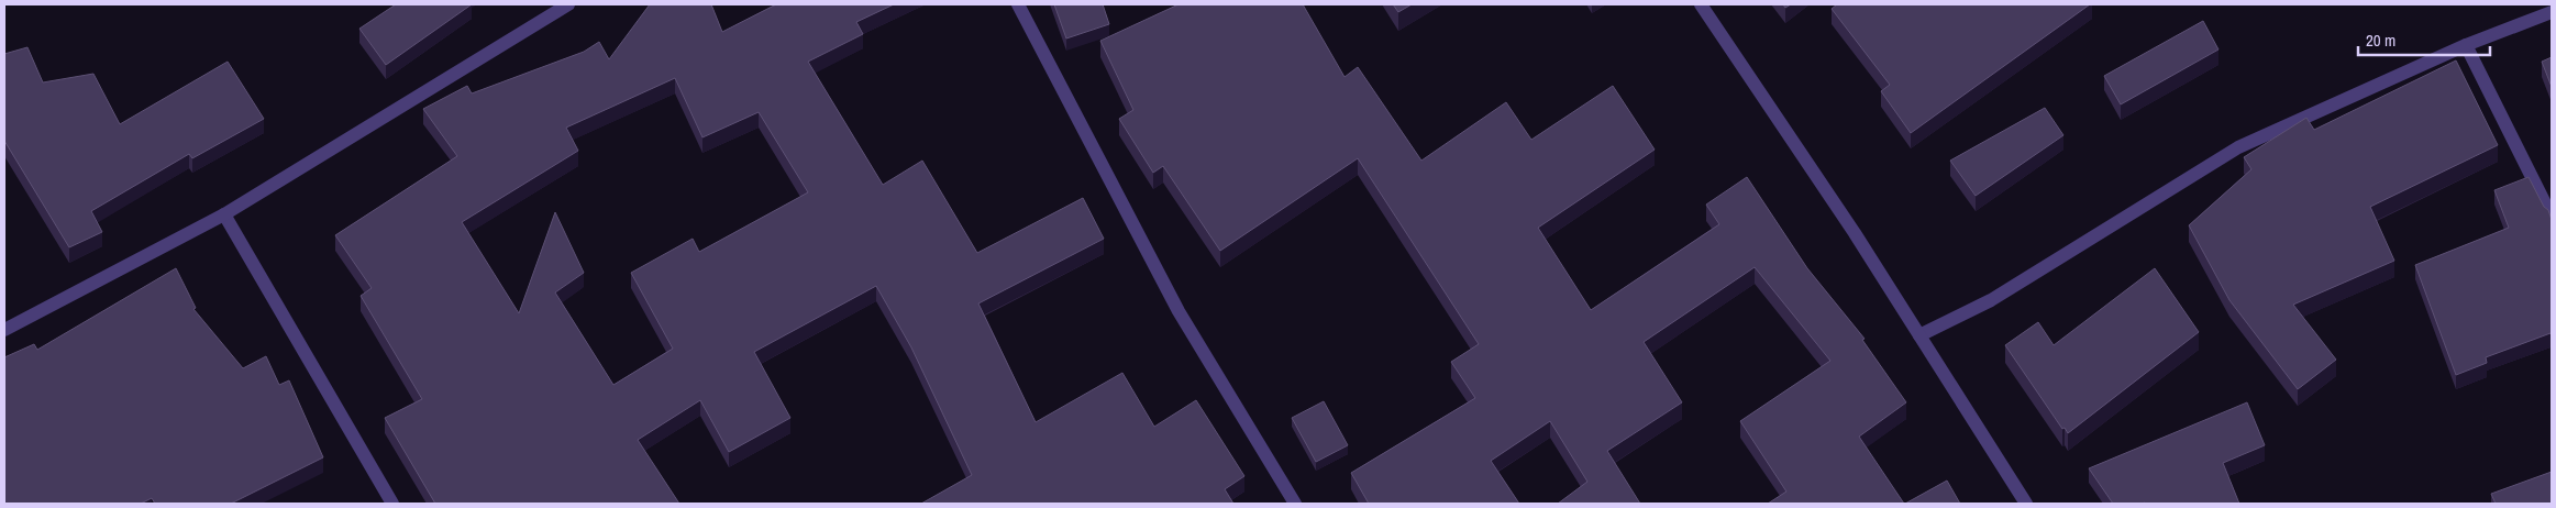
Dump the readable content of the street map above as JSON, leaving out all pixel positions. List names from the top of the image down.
{
  "scale_bar": "20 m"
}
